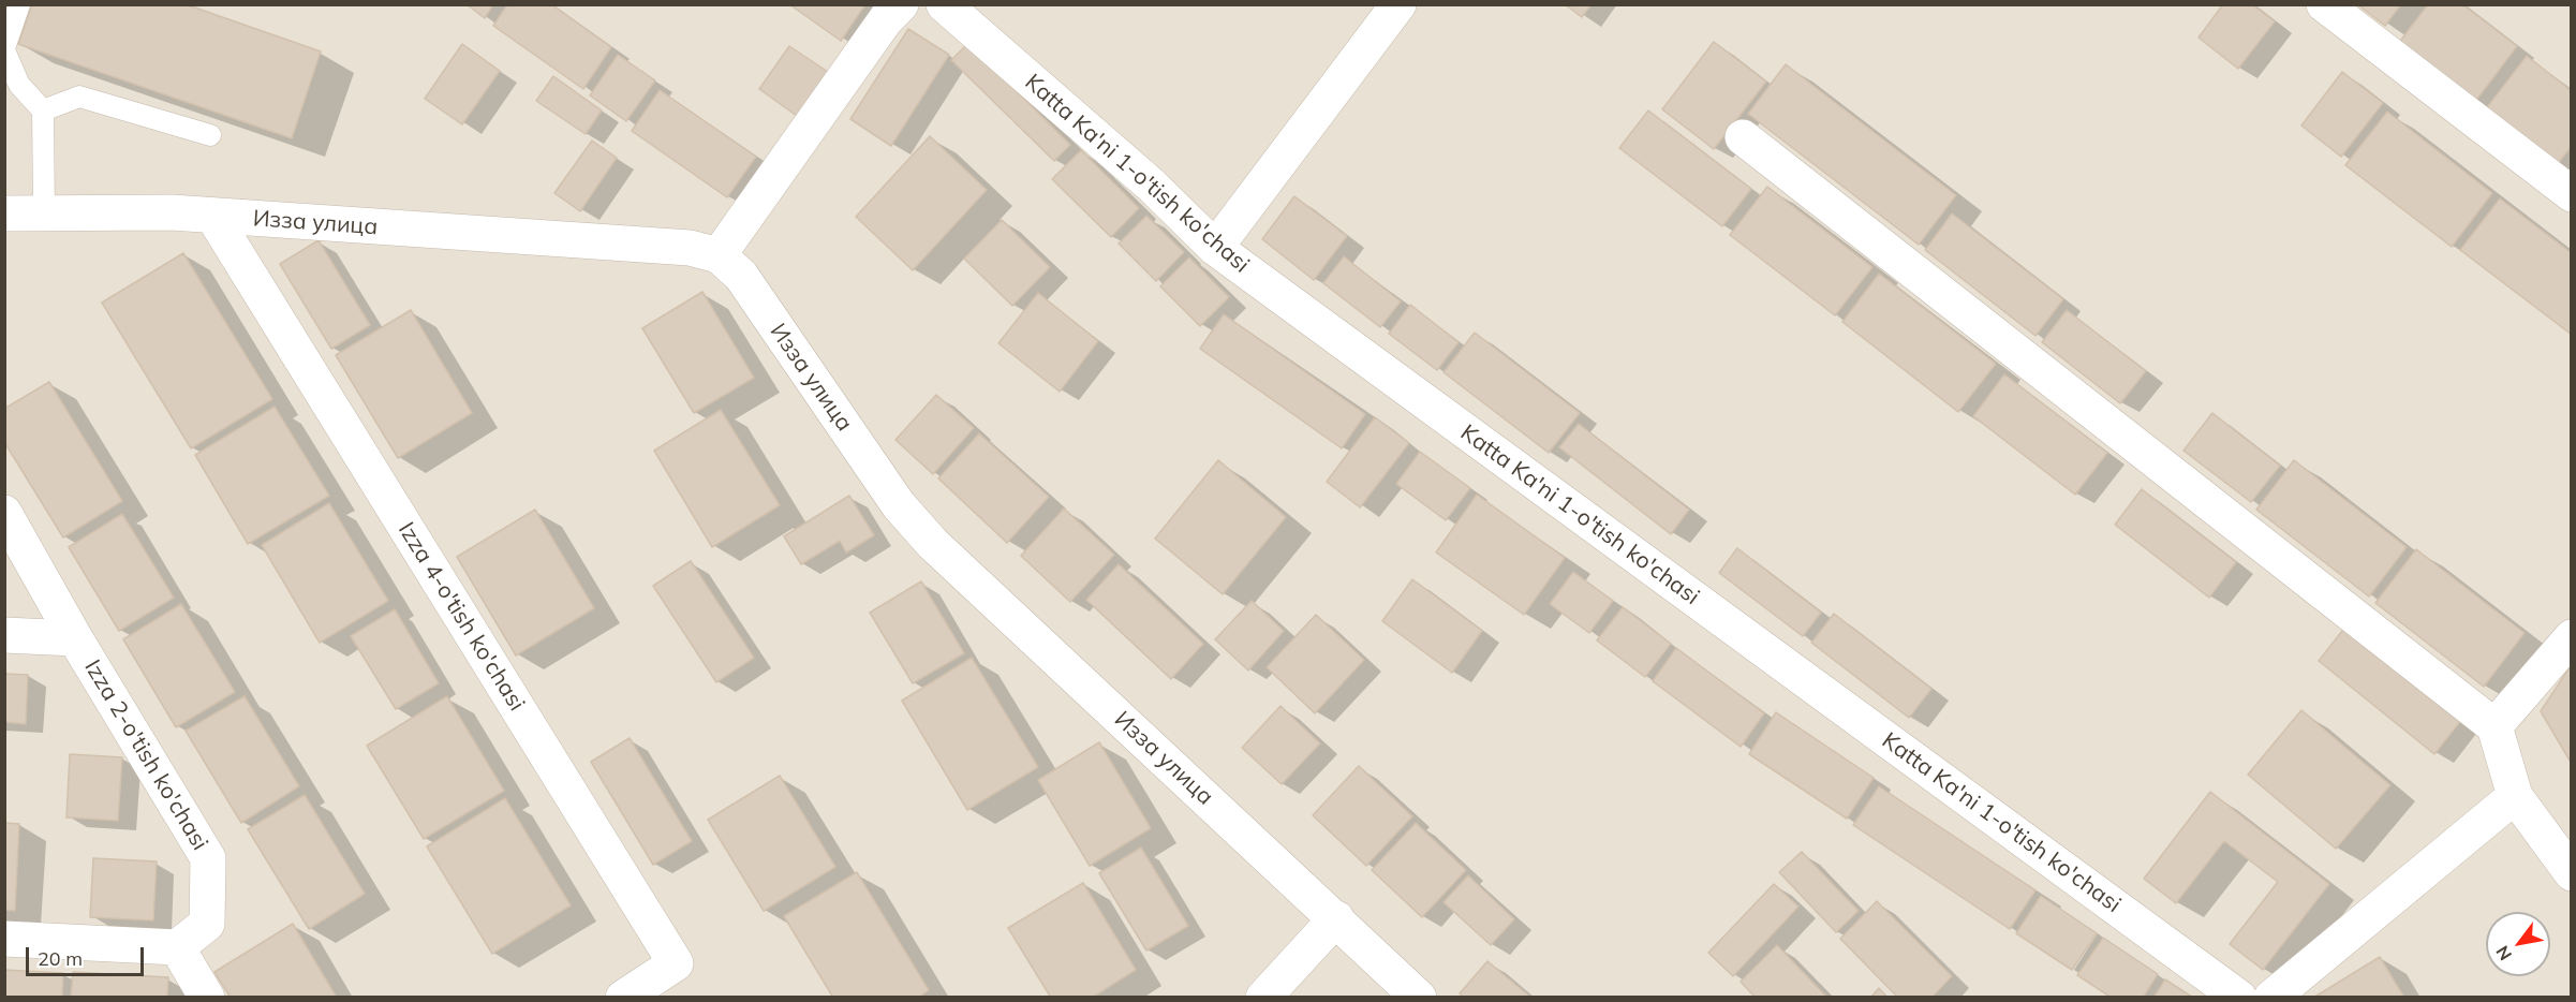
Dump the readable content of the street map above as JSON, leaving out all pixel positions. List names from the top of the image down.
{
  "streets": {
    "street": [
      "Katta Ka'ni 1-o'tish ko'chasi",
      "Изза улица",
      "Izza 4-o'tish ko'chasi",
      "Izza 2-o'tish ko'chasi"
    ]
  },
  "crossings": [
    ["Изза улица", "Izza 4-o'tish ko'chasi"]
  ],
  "scale_bar": "20 m",
  "north": "bottom left"
}
